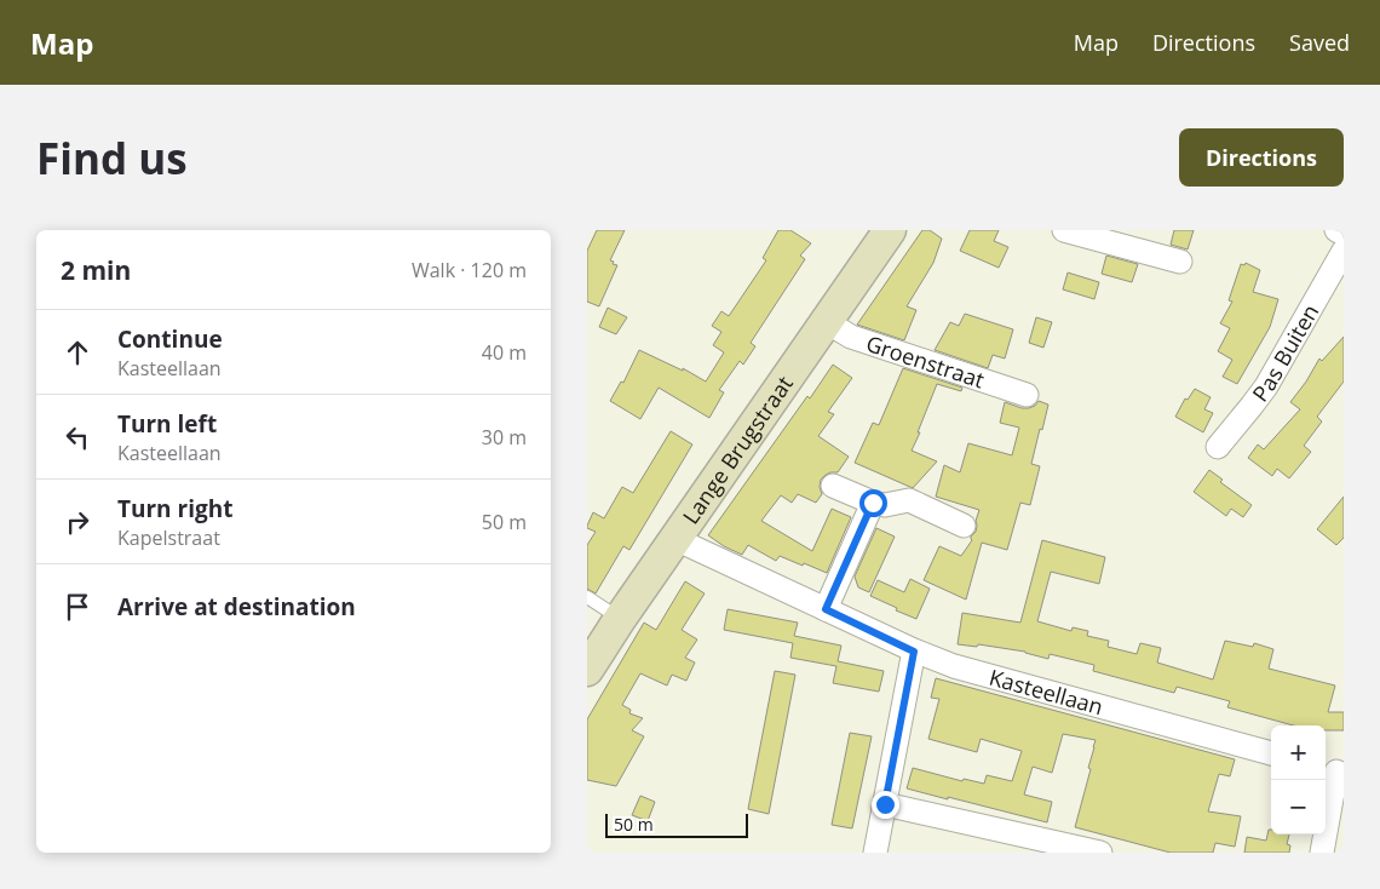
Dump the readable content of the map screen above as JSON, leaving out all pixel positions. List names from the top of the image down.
{
  "streets": {
    "street": [
      "Pas Buiten",
      "Groenstraat",
      "Lange Brugstraat",
      "Kasteellaan"
    ]
  },
  "crossings": [
    ["Groenstraat", "Lange Brugstraat"],
    ["Lange Brugstraat", "Kasteellaan"]
  ],
  "scale_bar": "50 m",
  "page": {
    "header": "Map",
    "nav": ["Map", "Directions", "Saved"],
    "buttons": "Directions",
    "title": "Find us",
    "heading": ["2 min", "Walk · 120 m"],
    "list": [
      ["Continue", "Kasteellaan", "40 m"],
      ["Turn left", "Kasteellaan", "30 m"],
      ["Turn right", "Kapelstraat", "50 m"],
      "Arrive at destination"
    ],
    "map_buttons": ["+", "−"],
    "scale": "50 m"
  }
}
